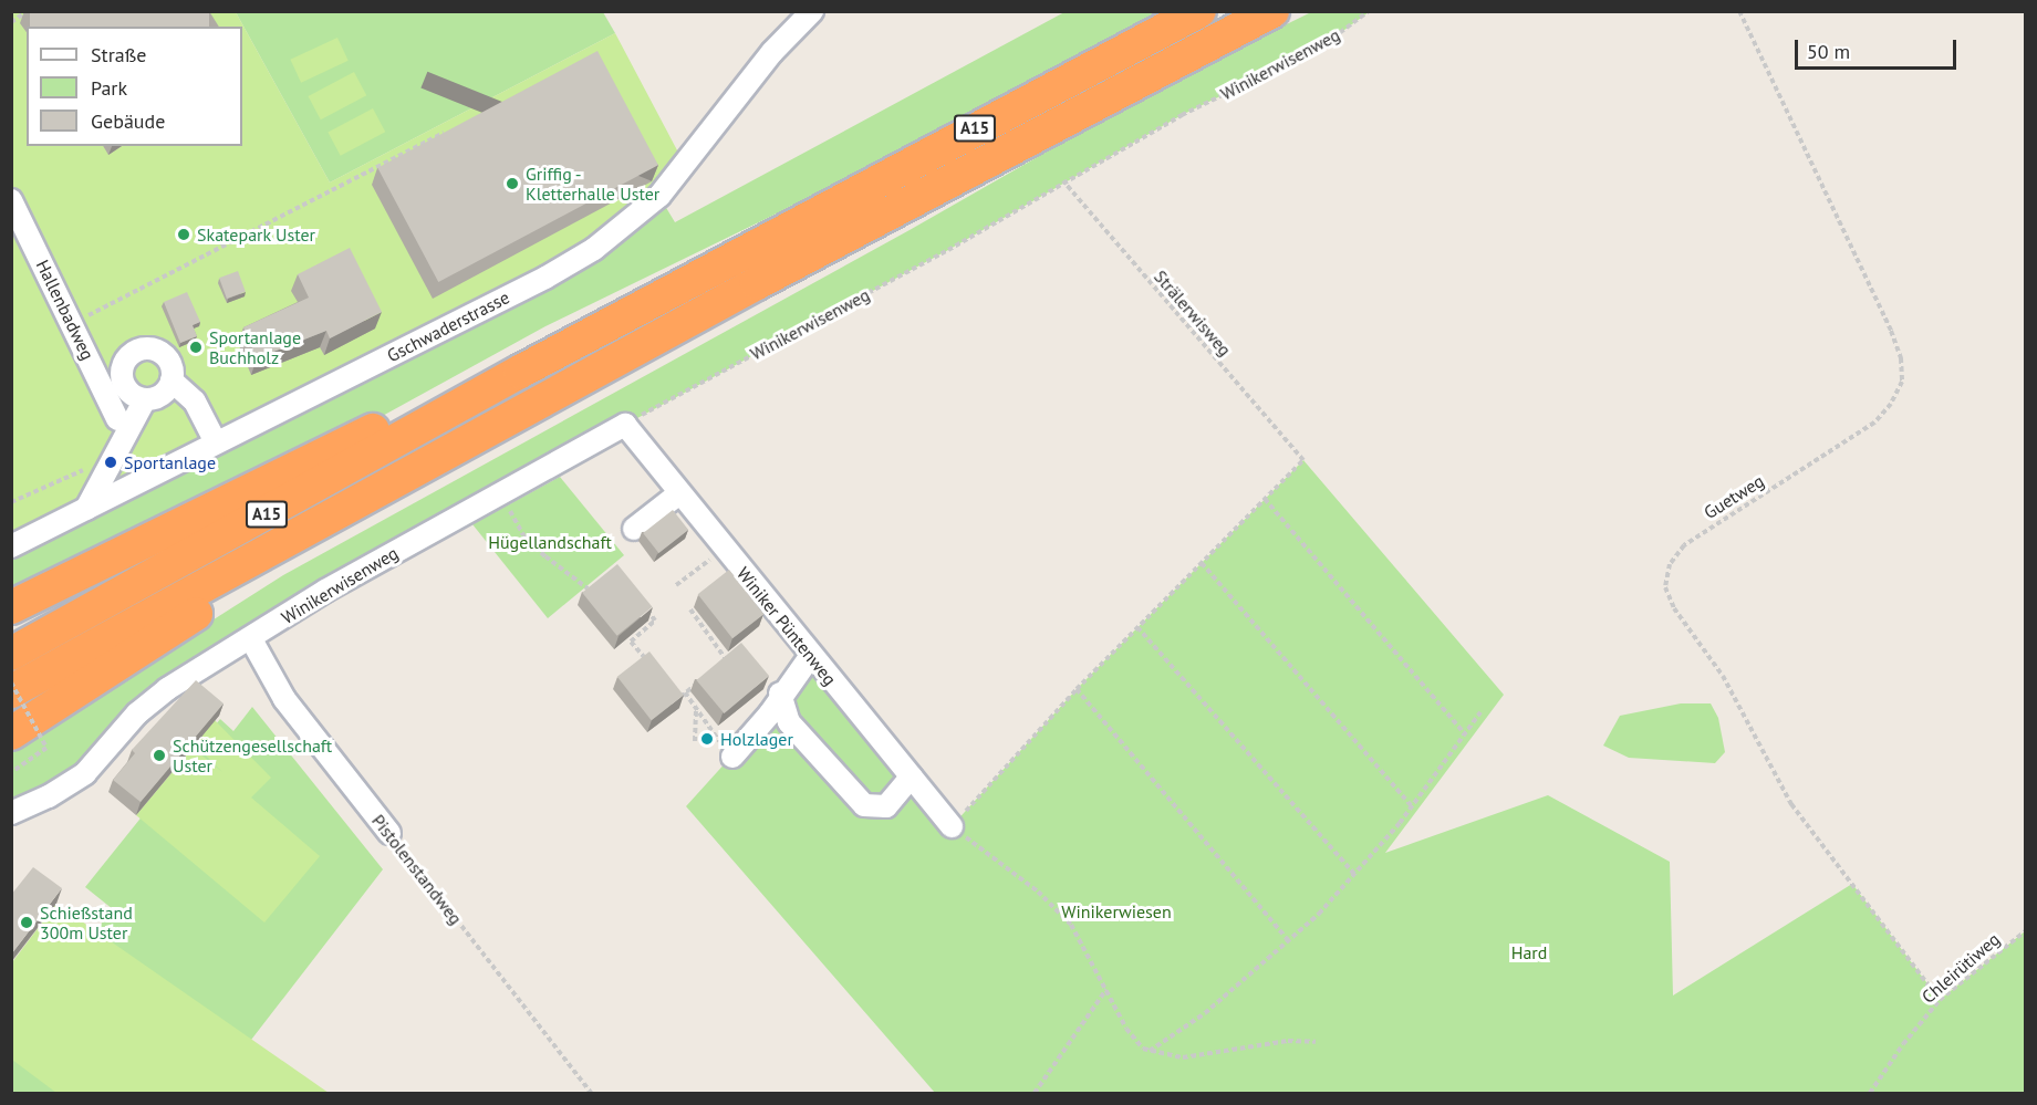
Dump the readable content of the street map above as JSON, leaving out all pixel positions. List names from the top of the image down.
{
  "streets": {
    "highway": ["A15"],
    "street": [
      "Winikerwisenweg",
      "Hallenbadweg",
      "Gschwaderstrasse",
      "Winiker Püntenweg",
      "Pistolenstandweg"
    ],
    "path": ["Strälerwisweg", "Guetweg", "Chleirütiweg"]
  },
  "crossings": [
    ["Winikerwisenweg", "Strälerwisweg"],
    ["Winikerwisenweg", "Winiker Püntenweg"],
    ["Winikerwisenweg", "Pistolenstandweg"],
    ["Guetweg", "Chleirütiweg"]
  ],
  "parks": ["Hügellandschaft", "Winikerwiesen", "Hard"],
  "places": [
    "Griffig - Kletterhalle Uster",
    "Skatepark Uster",
    "Sportanlage Buchholz",
    "Sportanlage",
    "Holzlager",
    "Schützengesellschaft Uster",
    "Schießstand 300m Uster"
  ],
  "legend": ["Straße", "Park", "Gebäude"],
  "scale_bar": "50 m"
}
